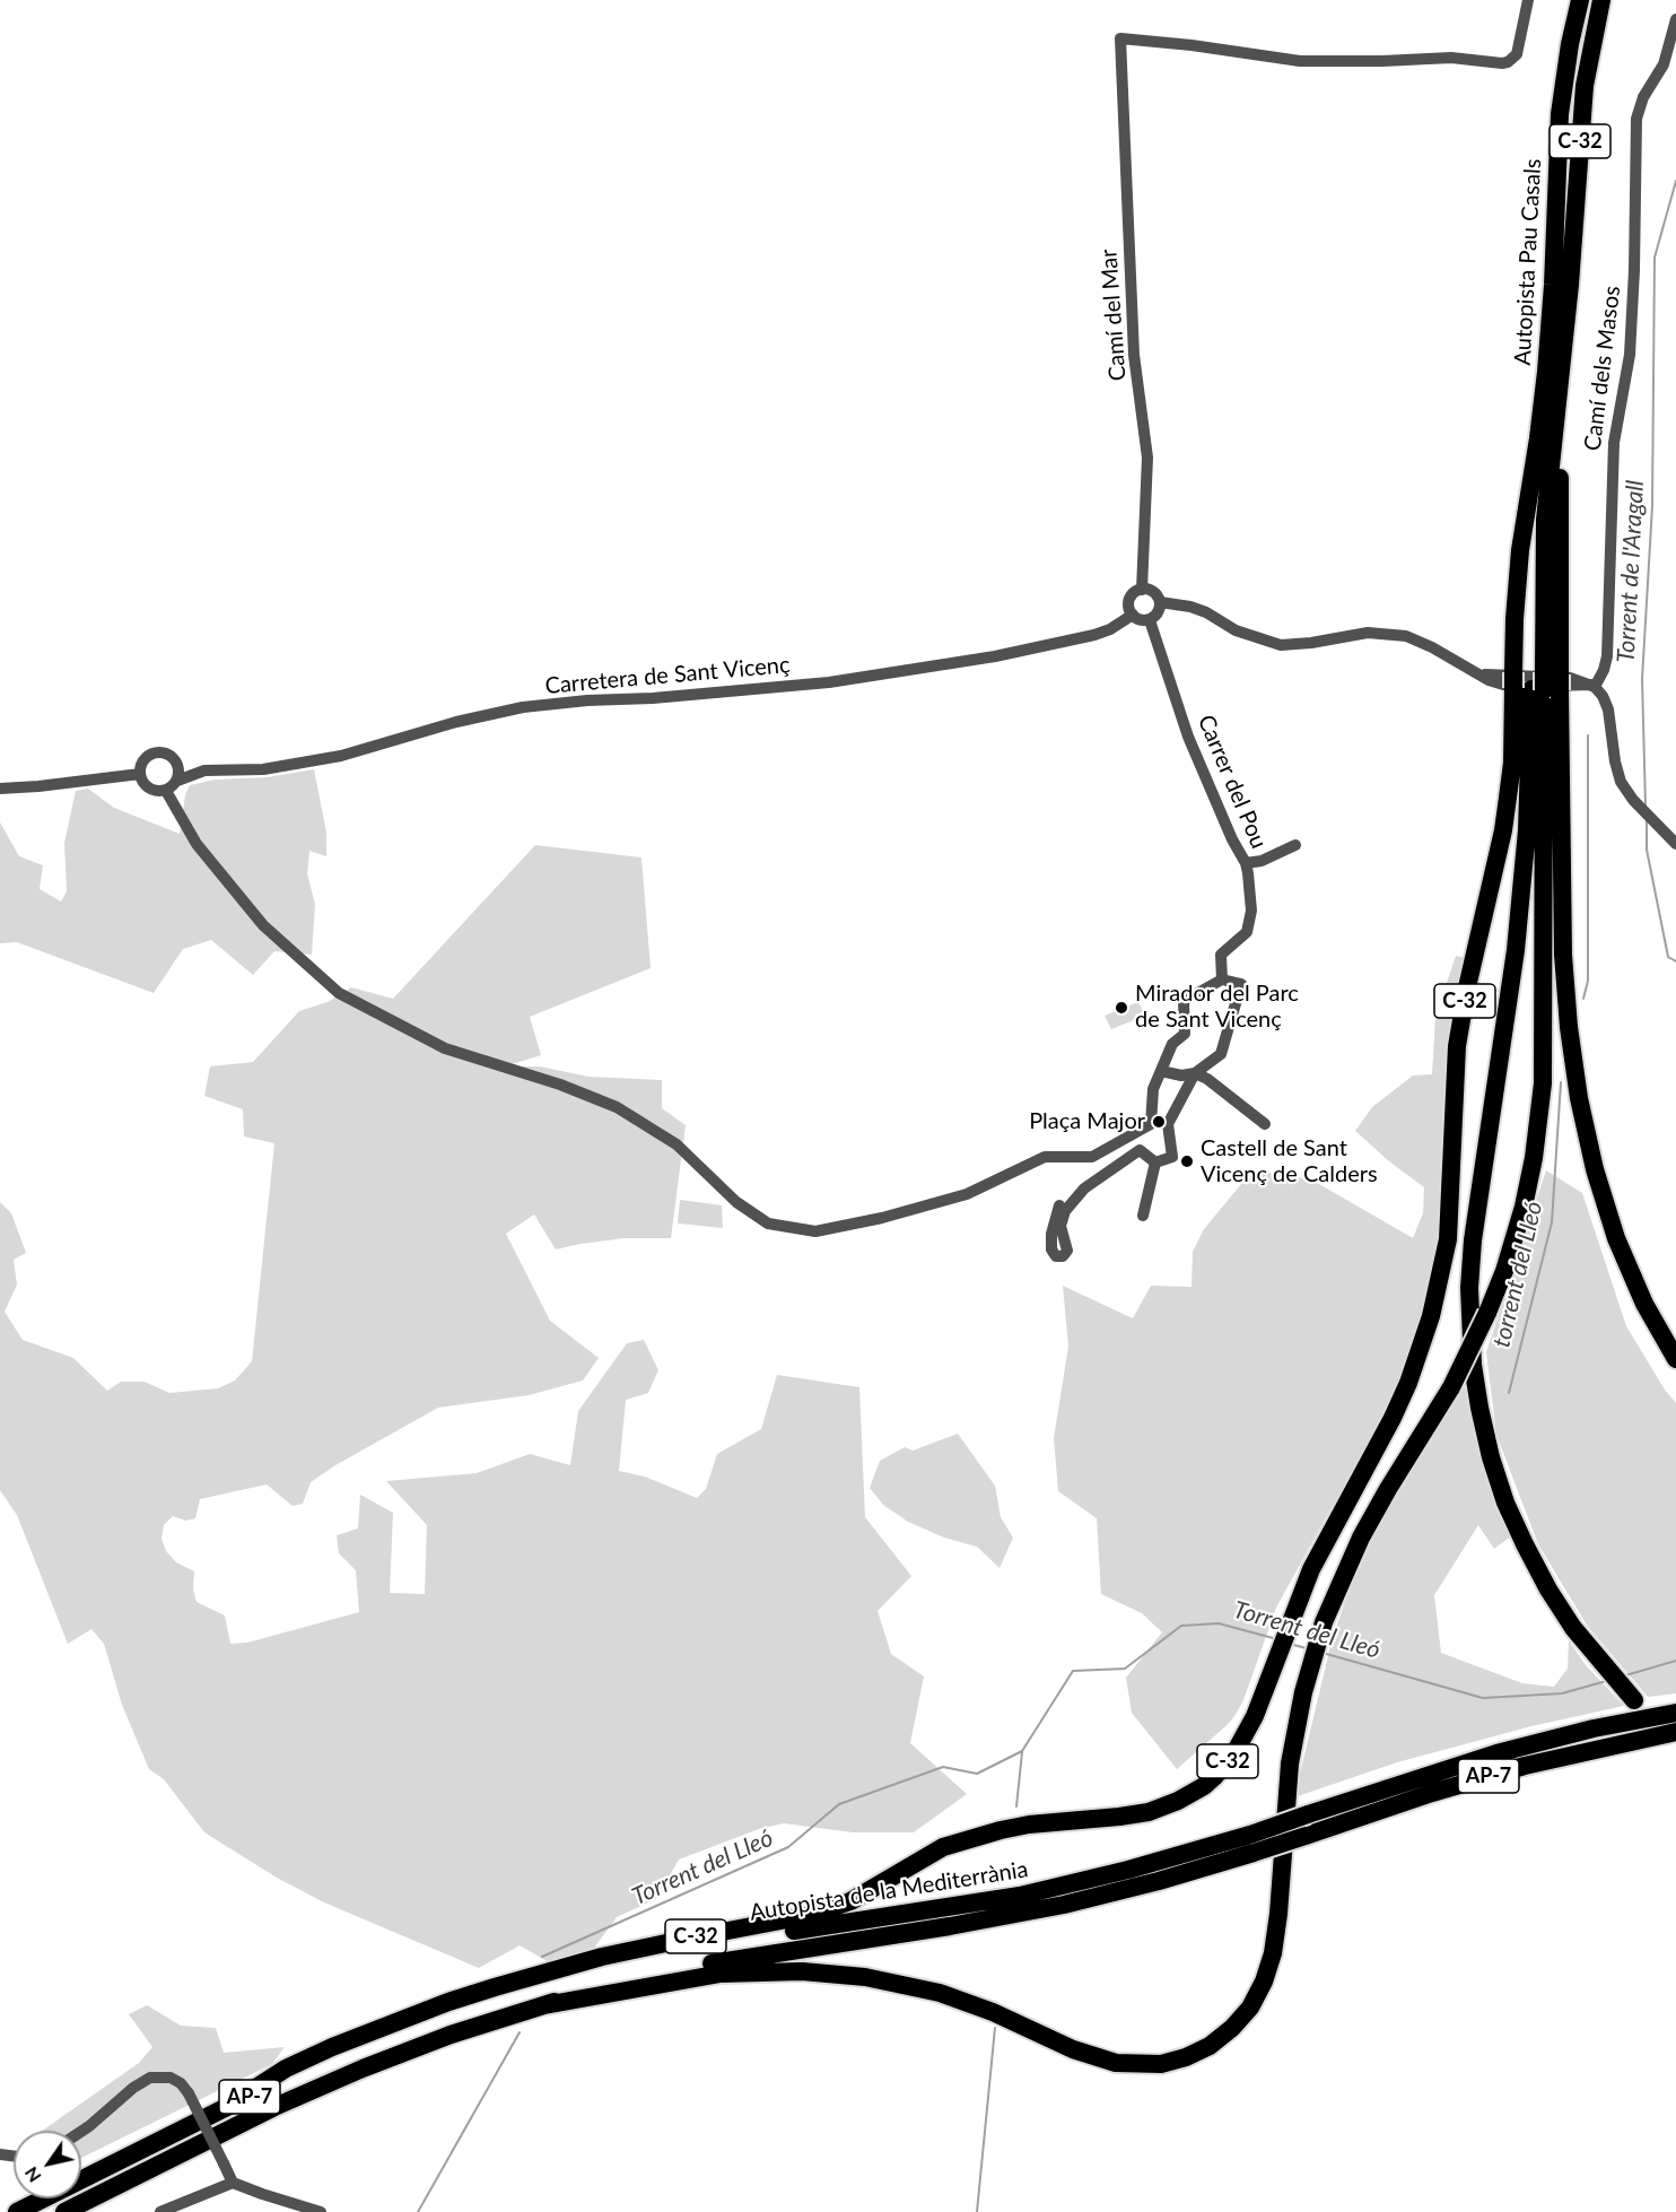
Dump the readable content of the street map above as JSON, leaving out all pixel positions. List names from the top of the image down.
{
  "streets": {
    "highway": [
      "C-32",
      "Autopista Pau Casals",
      "AP-7",
      "Autopista de la Mediterrània"
    ],
    "street": [
      "Camí del Mar",
      "Camí dels Masos",
      "Carretera de Sant Vicenç",
      "Carrer del Pou"
    ]
  },
  "crossings": [
    ["C-32", "Autopista Pau Casals"],
    ["C-32", "Autopista de la Mediterrània"],
    ["Camí del Mar", "Carretera de Sant Vicenç"],
    ["Camí del Mar", "Carrer del Pou"],
    ["Carretera de Sant Vicenç", "Carrer del Pou"]
  ],
  "water": ["Torrent de l'Aragall", "torrent del Lleó", "Torrent del Lleó"],
  "places": ["Mirador del Parc de Sant Vicenç", "Plaça Major", "Castell de Sant Vicenç de Calders"],
  "north": "bottom left"
}
